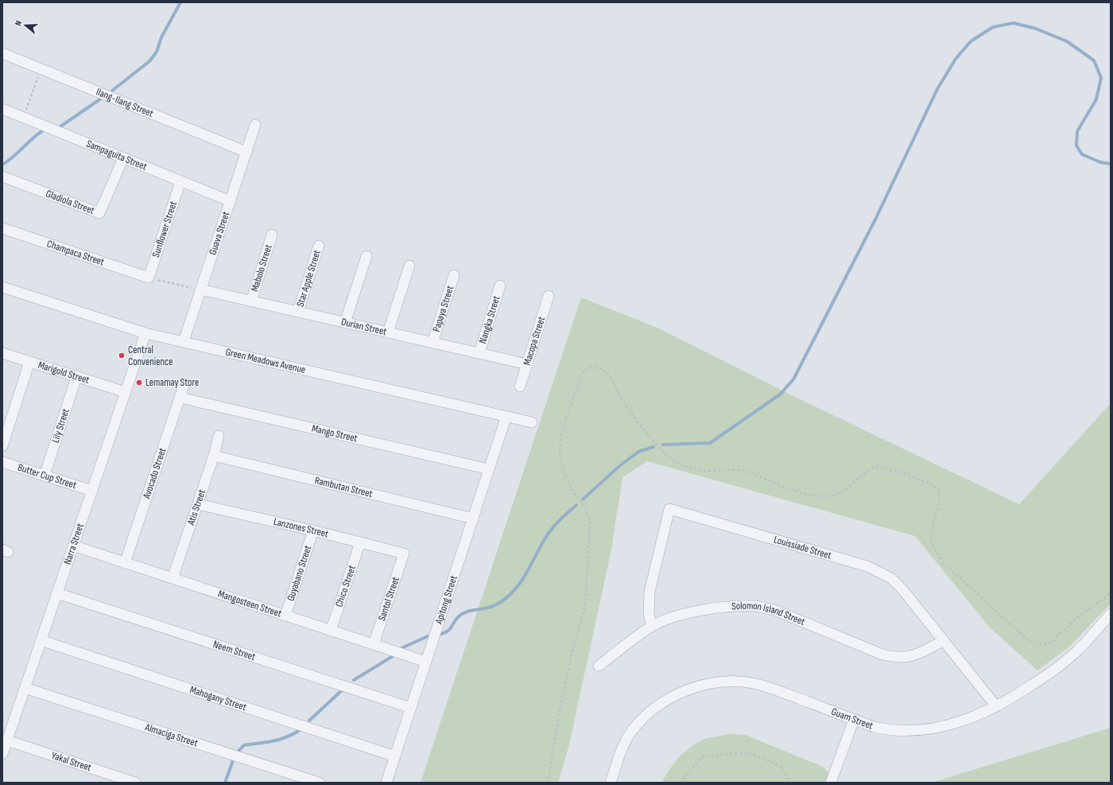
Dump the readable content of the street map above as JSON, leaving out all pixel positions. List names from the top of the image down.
{
  "streets": {
    "street": [
      "Ilang-Ilang Street",
      "Sampaguita Street",
      "Gladiola Street",
      "Sunflower Street",
      "Guava Street",
      "Champaca Street",
      "Mabolo Street",
      "Star Apple Street",
      "Papaya Street",
      "Nangka Street",
      "Durian Street",
      "Macopa Street",
      "Green Meadows Avenue",
      "Marigold Street",
      "Lily Street",
      "Mango Street",
      "Avocado Street",
      "Butter Cup Street",
      "Rambutan Street",
      "Atis Street",
      "Lanzones Street",
      "Narra Street",
      "Louissiade Street",
      "Guyabano Street",
      "Chico Street",
      "Santol Street",
      "Apitong Street",
      "Mangosteen Street",
      "Solomon Island Street",
      "Neem Street",
      "Mahogany Street",
      "Guam Street",
      "Almaciga Street",
      "Yakal Street"
    ]
  },
  "crossings": [
    ["Ilang-Ilang Street", "Guava Street"],
    ["Sampaguita Street", "Gladiola Street"],
    ["Sampaguita Street", "Sunflower Street"],
    ["Sampaguita Street", "Guava Street"],
    ["Sunflower Street", "Champaca Street"],
    ["Guava Street", "Durian Street"],
    ["Guava Street", "Green Meadows Avenue"],
    ["Mabolo Street", "Durian Street"],
    ["Star Apple Street", "Durian Street"],
    ["Papaya Street", "Durian Street"],
    ["Nangka Street", "Durian Street"],
    ["Durian Street", "Macopa Street"],
    ["Green Meadows Avenue", "Narra Street"],
    ["Green Meadows Avenue", "Apitong Street"],
    ["Marigold Street", "Lily Street"],
    ["Marigold Street", "Narra Street"],
    ["Lily Street", "Butter Cup Street"],
    ["Mango Street", "Avocado Street"],
    ["Mango Street", "Apitong Street"],
    ["Avocado Street", "Mangosteen Street"],
    ["Butter Cup Street", "Narra Street"],
    ["Rambutan Street", "Atis Street"],
    ["Rambutan Street", "Apitong Street"],
    ["Atis Street", "Lanzones Street"],
    ["Atis Street", "Mangosteen Street"],
    ["Lanzones Street", "Guyabano Street"],
    ["Lanzones Street", "Chico Street"],
    ["Lanzones Street", "Santol Street"],
    ["Narra Street", "Mangosteen Street"],
    ["Narra Street", "Neem Street"],
    ["Narra Street", "Mahogany Street"],
    ["Narra Street", "Almaciga Street"],
    ["Narra Street", "Yakal Street"],
    ["Louissiade Street", "Solomon Island Street"],
    ["Louissiade Street", "Guam Street"],
    ["Guyabano Street", "Mangosteen Street"],
    ["Chico Street", "Mangosteen Street"],
    ["Santol Street", "Mangosteen Street"],
    ["Apitong Street", "Mangosteen Street"],
    ["Apitong Street", "Neem Street"],
    ["Apitong Street", "Mahogany Street"]
  ],
  "places": ["Central Convenience", "Lemamay Store"],
  "north": "left"
}
